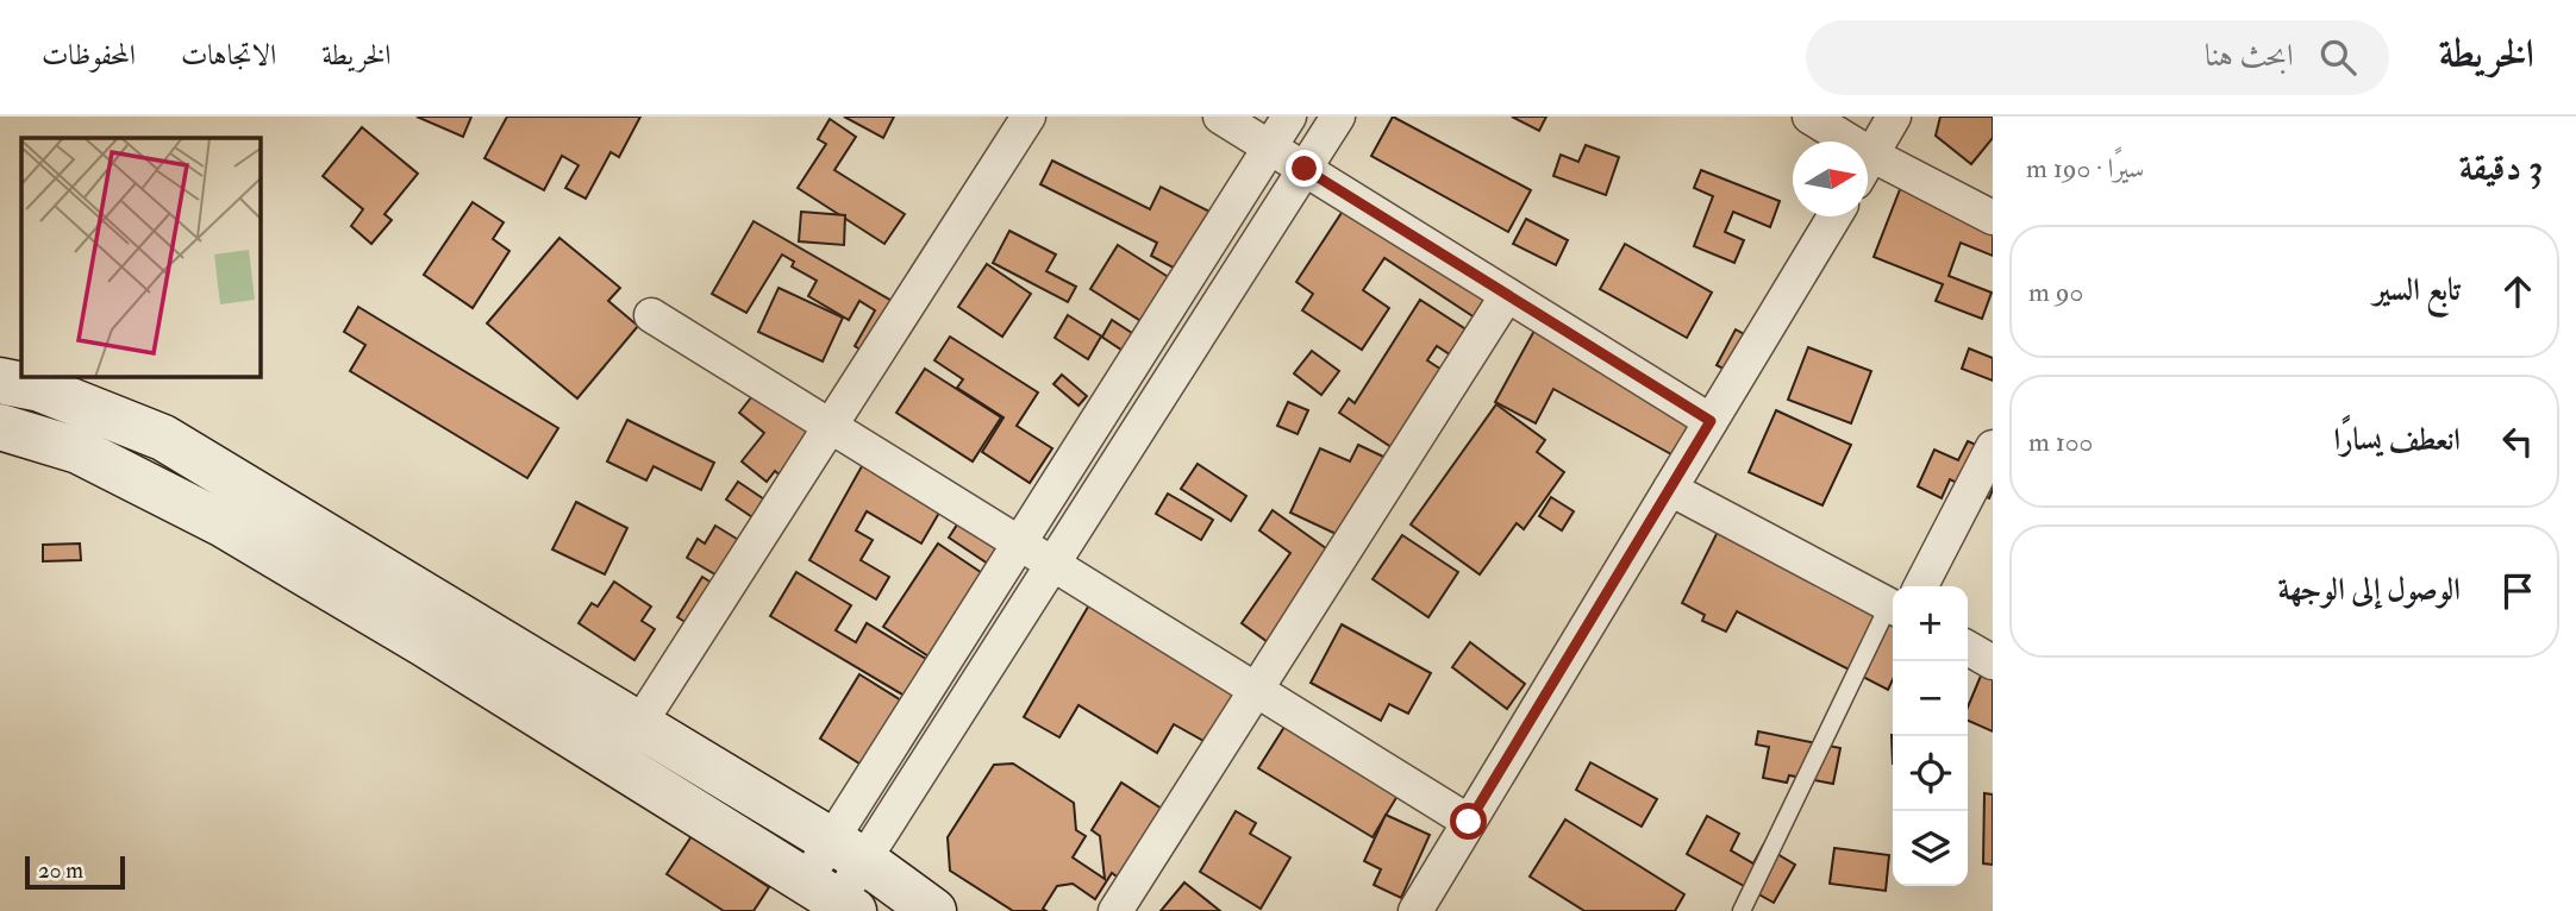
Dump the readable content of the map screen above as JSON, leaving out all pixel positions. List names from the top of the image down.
{
  "scale_bar": "20 m",
  "north": "right",
  "page": {
    "header": "الخريطة",
    "search": "ابحث هنا",
    "nav": ["الخريطة", "الاتجاهات", "المحفوظات"],
    "heading": ["3 دقيقة", "سيرًا · 190 m"],
    "list": [
      ["تابع السير", "90 m"],
      ["انعطف يسارًا", "100 m"],
      "الوصول إلى الوجهة"
    ],
    "map_buttons": ["+", "−"],
    "scale": "20 m"
  }
}
